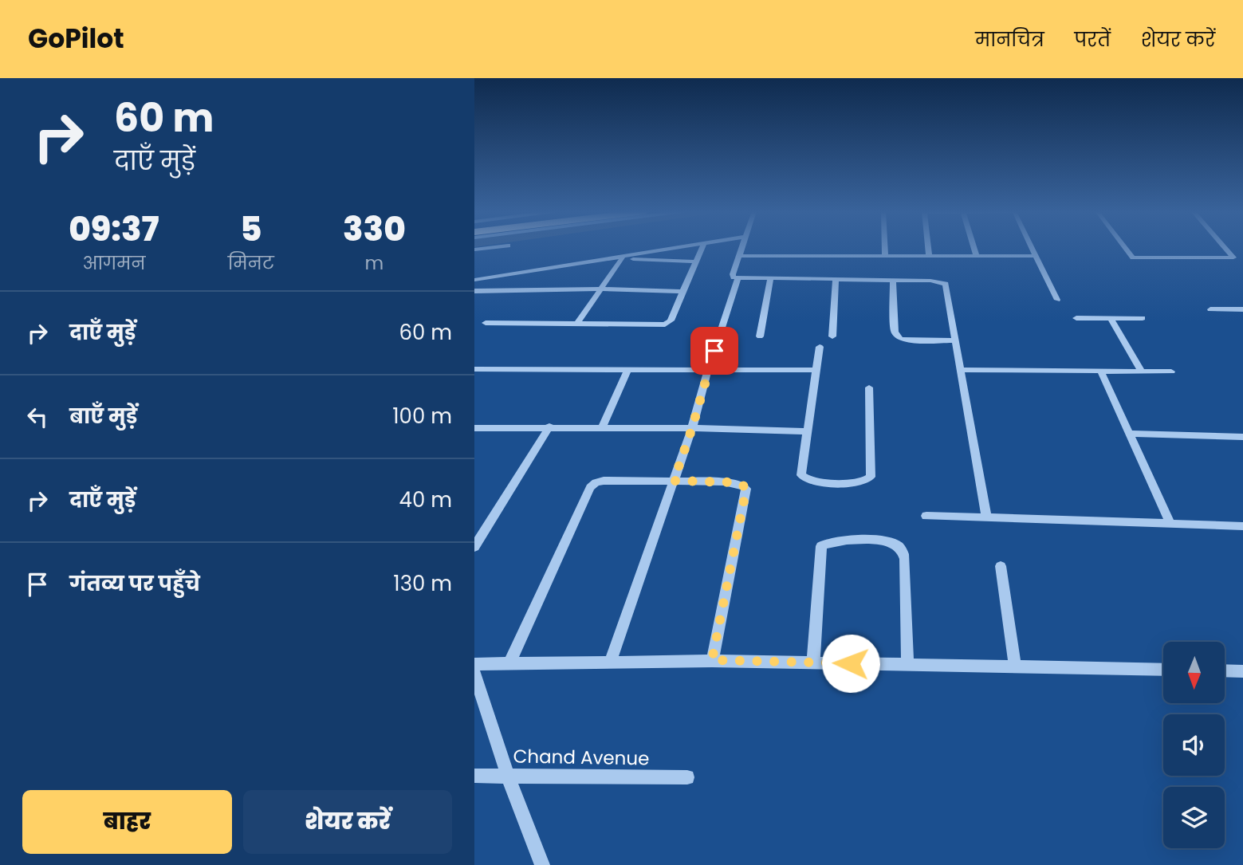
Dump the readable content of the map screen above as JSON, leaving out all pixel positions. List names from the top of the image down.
{
  "streets": {
    "street": ["Chand Avenue"]
  },
  "north": "bottom",
  "page": {
    "header": "GoPilot",
    "nav": ["मानचित्र", "परतें", "शेयर करें"],
    "turn": ["60 m", "दाएँ मुड़ें"],
    "eta": [
      "09:37",
      "आगमन",
      "5",
      "मिनट",
      "330",
      "m"
    ],
    "list": [
      {
        "name": "दाएँ मुड़ें",
        "value": "60 m"
      },
      {
        "name": "बाएँ मुड़ें",
        "value": "100 m"
      },
      {
        "name": "दाएँ मुड़ें",
        "value": "40 m"
      },
      {
        "name": "गंतव्य पर पहुँचे",
        "value": "130 m"
      }
    ],
    "buttons": ["बाहर", "शेयर करें"]
  }
}
